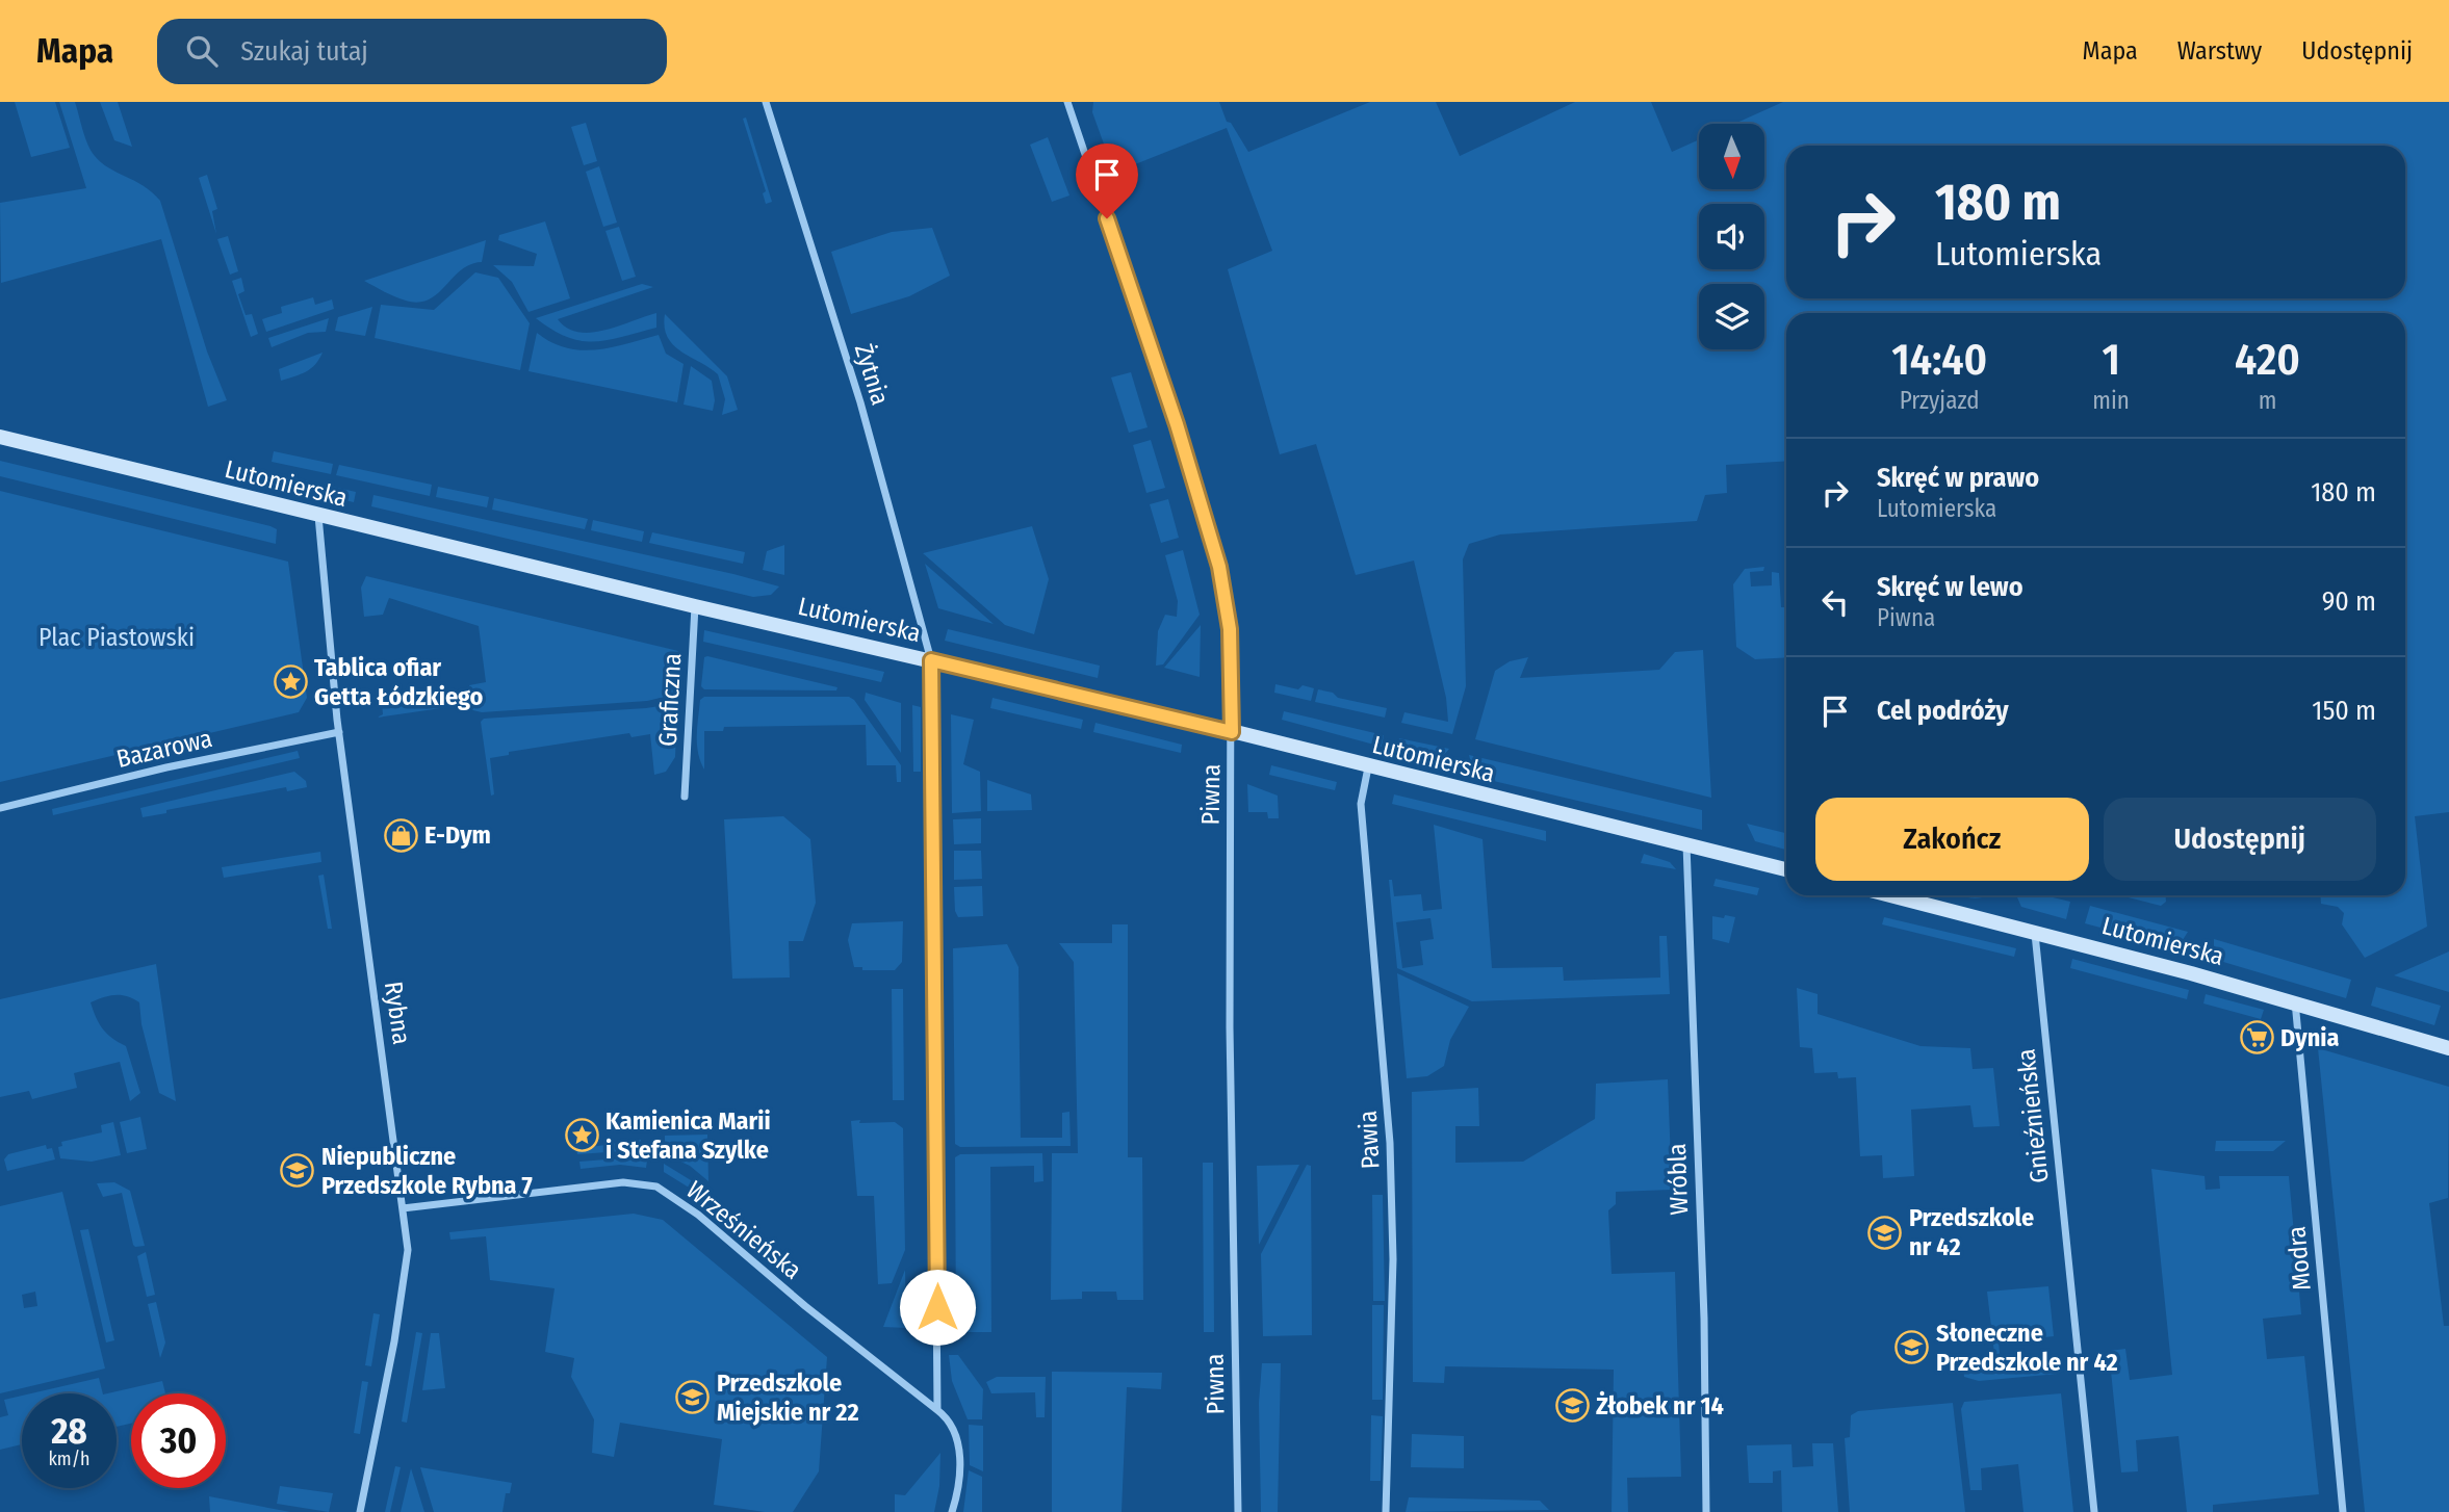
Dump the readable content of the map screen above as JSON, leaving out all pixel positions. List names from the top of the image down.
{
  "streets": {
    "main road": ["Lutomierska"],
    "street": [
      "Żytnia",
      "Graficzna",
      "Bazarowa",
      "Piwna",
      "Rybna",
      "Gnieźnieńska",
      "Pawia",
      "Wróbla",
      "Wrześnieńska",
      "Modra"
    ]
  },
  "crossings": [
    ["Żytnia", "Lutomierska"],
    ["Żytnia", "Wrześnieńska"],
    ["Lutomierska", "Graficzna"],
    ["Lutomierska", "Piwna"],
    ["Lutomierska", "Rybna"],
    ["Lutomierska", "Gnieźnieńska"],
    ["Lutomierska", "Pawia"],
    ["Lutomierska", "Wróbla"],
    ["Lutomierska", "Modra"],
    ["Bazarowa", "Rybna"],
    ["Rybna", "Wrześnieńska"]
  ],
  "parks": ["Plac Piastowski"],
  "places": {
    "place": ["Tablica ofiar Getta Łódzkiego", "Kamienica Marii i Stefana Szylke"],
    "shop": ["E-Dym"],
    "supermarket": ["Dynia"],
    "school or university": [
      "Niepubliczne Przedszkole Rybna 7",
      "Przedszkole nr 42",
      "Słoneczne Przedszkole nr 42",
      "Przedszkole Miejskie nr 22",
      "Żłobek nr 14"
    ]
  },
  "north": "bottom",
  "page": {
    "header": "Mapa",
    "search": "Szukaj tutaj",
    "nav": ["Mapa", "Warstwy", "Udostępnij"],
    "turn": ["180 m", "Lutomierska"],
    "eta": [
      "14:40",
      "Przyjazd",
      "1",
      "min",
      "420",
      "m"
    ],
    "list": [
      {
        "name": "Skręć w prawo",
        "note": "Lutomierska",
        "value": "180 m"
      },
      {
        "name": "Skręć w lewo",
        "note": "Piwna",
        "value": "90 m"
      },
      {
        "name": "Cel podróży",
        "value": "150 m"
      }
    ],
    "buttons": ["Zakończ", "Udostępnij"],
    "speed": "28 km/h",
    "limit": "30"
  }
}
